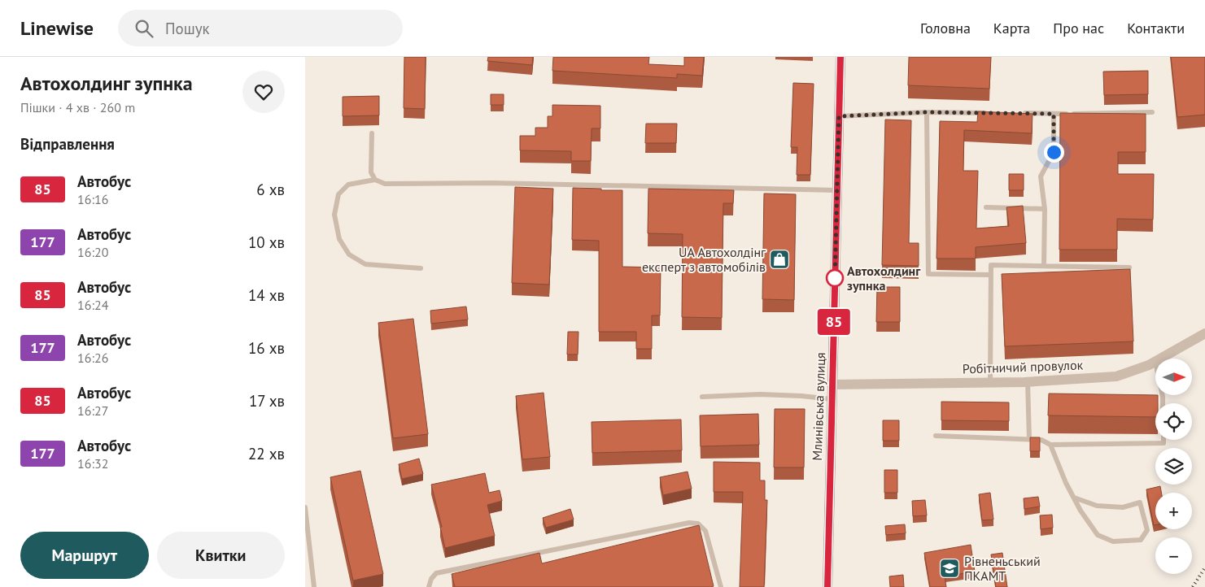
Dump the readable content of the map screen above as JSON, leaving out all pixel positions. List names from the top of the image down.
{
  "streets": {
    "main road": ["Млинівська вулиця"],
    "street": ["Робітничий провулок"]
  },
  "crossings": [
    ["Робітничий провулок", "Млинівська вулиця"]
  ],
  "places": {
    "shop": ["UA Автохолдінг експерт з автомобілів"],
    "other": ["Автохолдинг зупнка"],
    "school or university": ["Рівненьський ПКАМТ"]
  },
  "lines": ["bus line 85"],
  "north": "right",
  "page": {
    "header": "Linewise",
    "search": "Пошук",
    "nav": [
      "Головна",
      "Карта",
      "Про нас",
      "Контакти"
    ],
    "heading": [
      ["Автохолдинг зупнка", "Пішки · 4 хв · 260 m"],
      "Відправлення"
    ],
    "on_map": "85",
    "list": [
      {
        "mark": "85",
        "name": "Автобус",
        "note": "16:16",
        "value": "6 хв"
      },
      {
        "mark": "177",
        "name": "Автобус",
        "note": "16:20",
        "value": "10 хв"
      },
      {
        "mark": "85",
        "name": "Автобус",
        "note": "16:24",
        "value": "14 хв"
      },
      {
        "mark": "177",
        "name": "Автобус",
        "note": "16:26",
        "value": "16 хв"
      },
      {
        "mark": "85",
        "name": "Автобус",
        "note": "16:27",
        "value": "17 хв"
      },
      {
        "mark": "177",
        "name": "Автобус",
        "note": "16:32",
        "value": "22 хв"
      }
    ],
    "map_buttons": ["+", "−"],
    "buttons": ["Маршрут", "Квитки"]
  }
}
